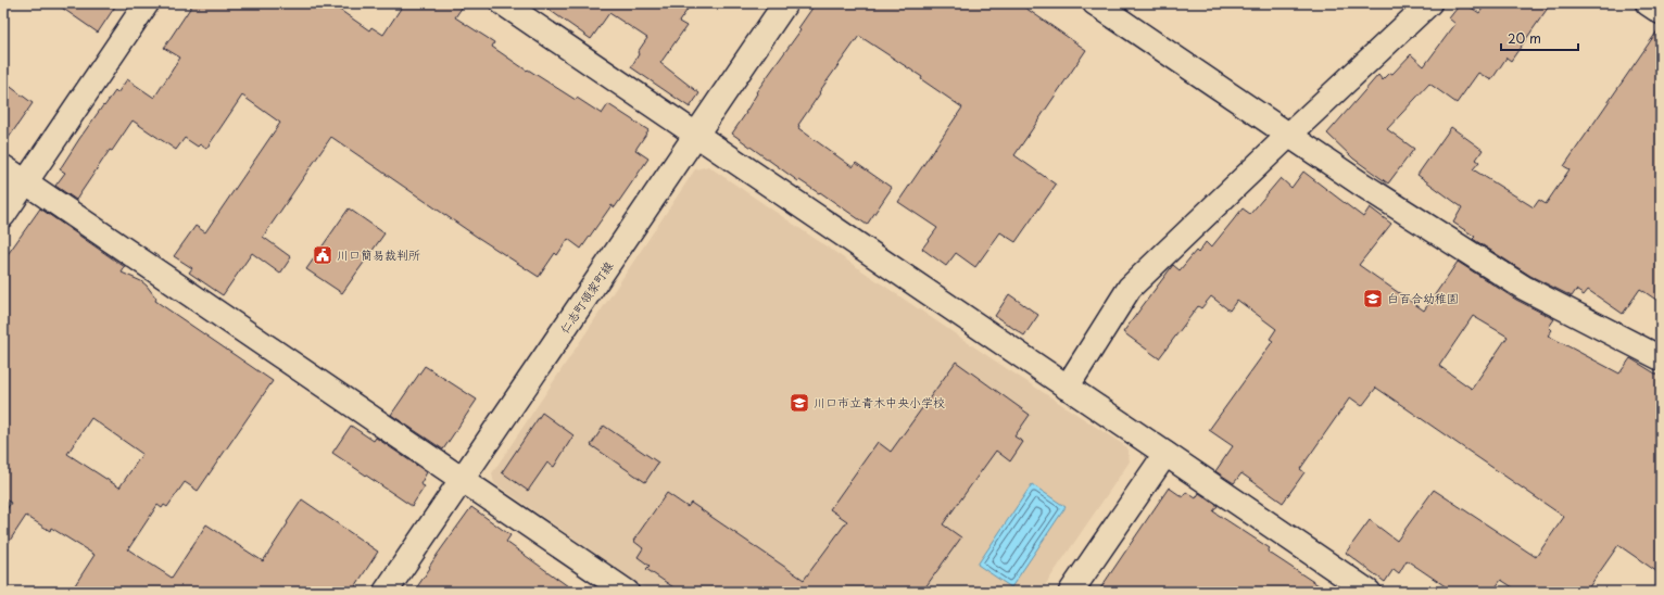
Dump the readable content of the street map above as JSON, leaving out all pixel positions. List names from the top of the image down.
{
  "streets": {
    "street": ["仁志町領家町線"]
  },
  "places": {
    "public building": ["川口簡易裁判所"],
    "school or university": ["白百合幼稚園", "川口市立青木中央小学校"]
  },
  "scale_bar": "20 m"
}
